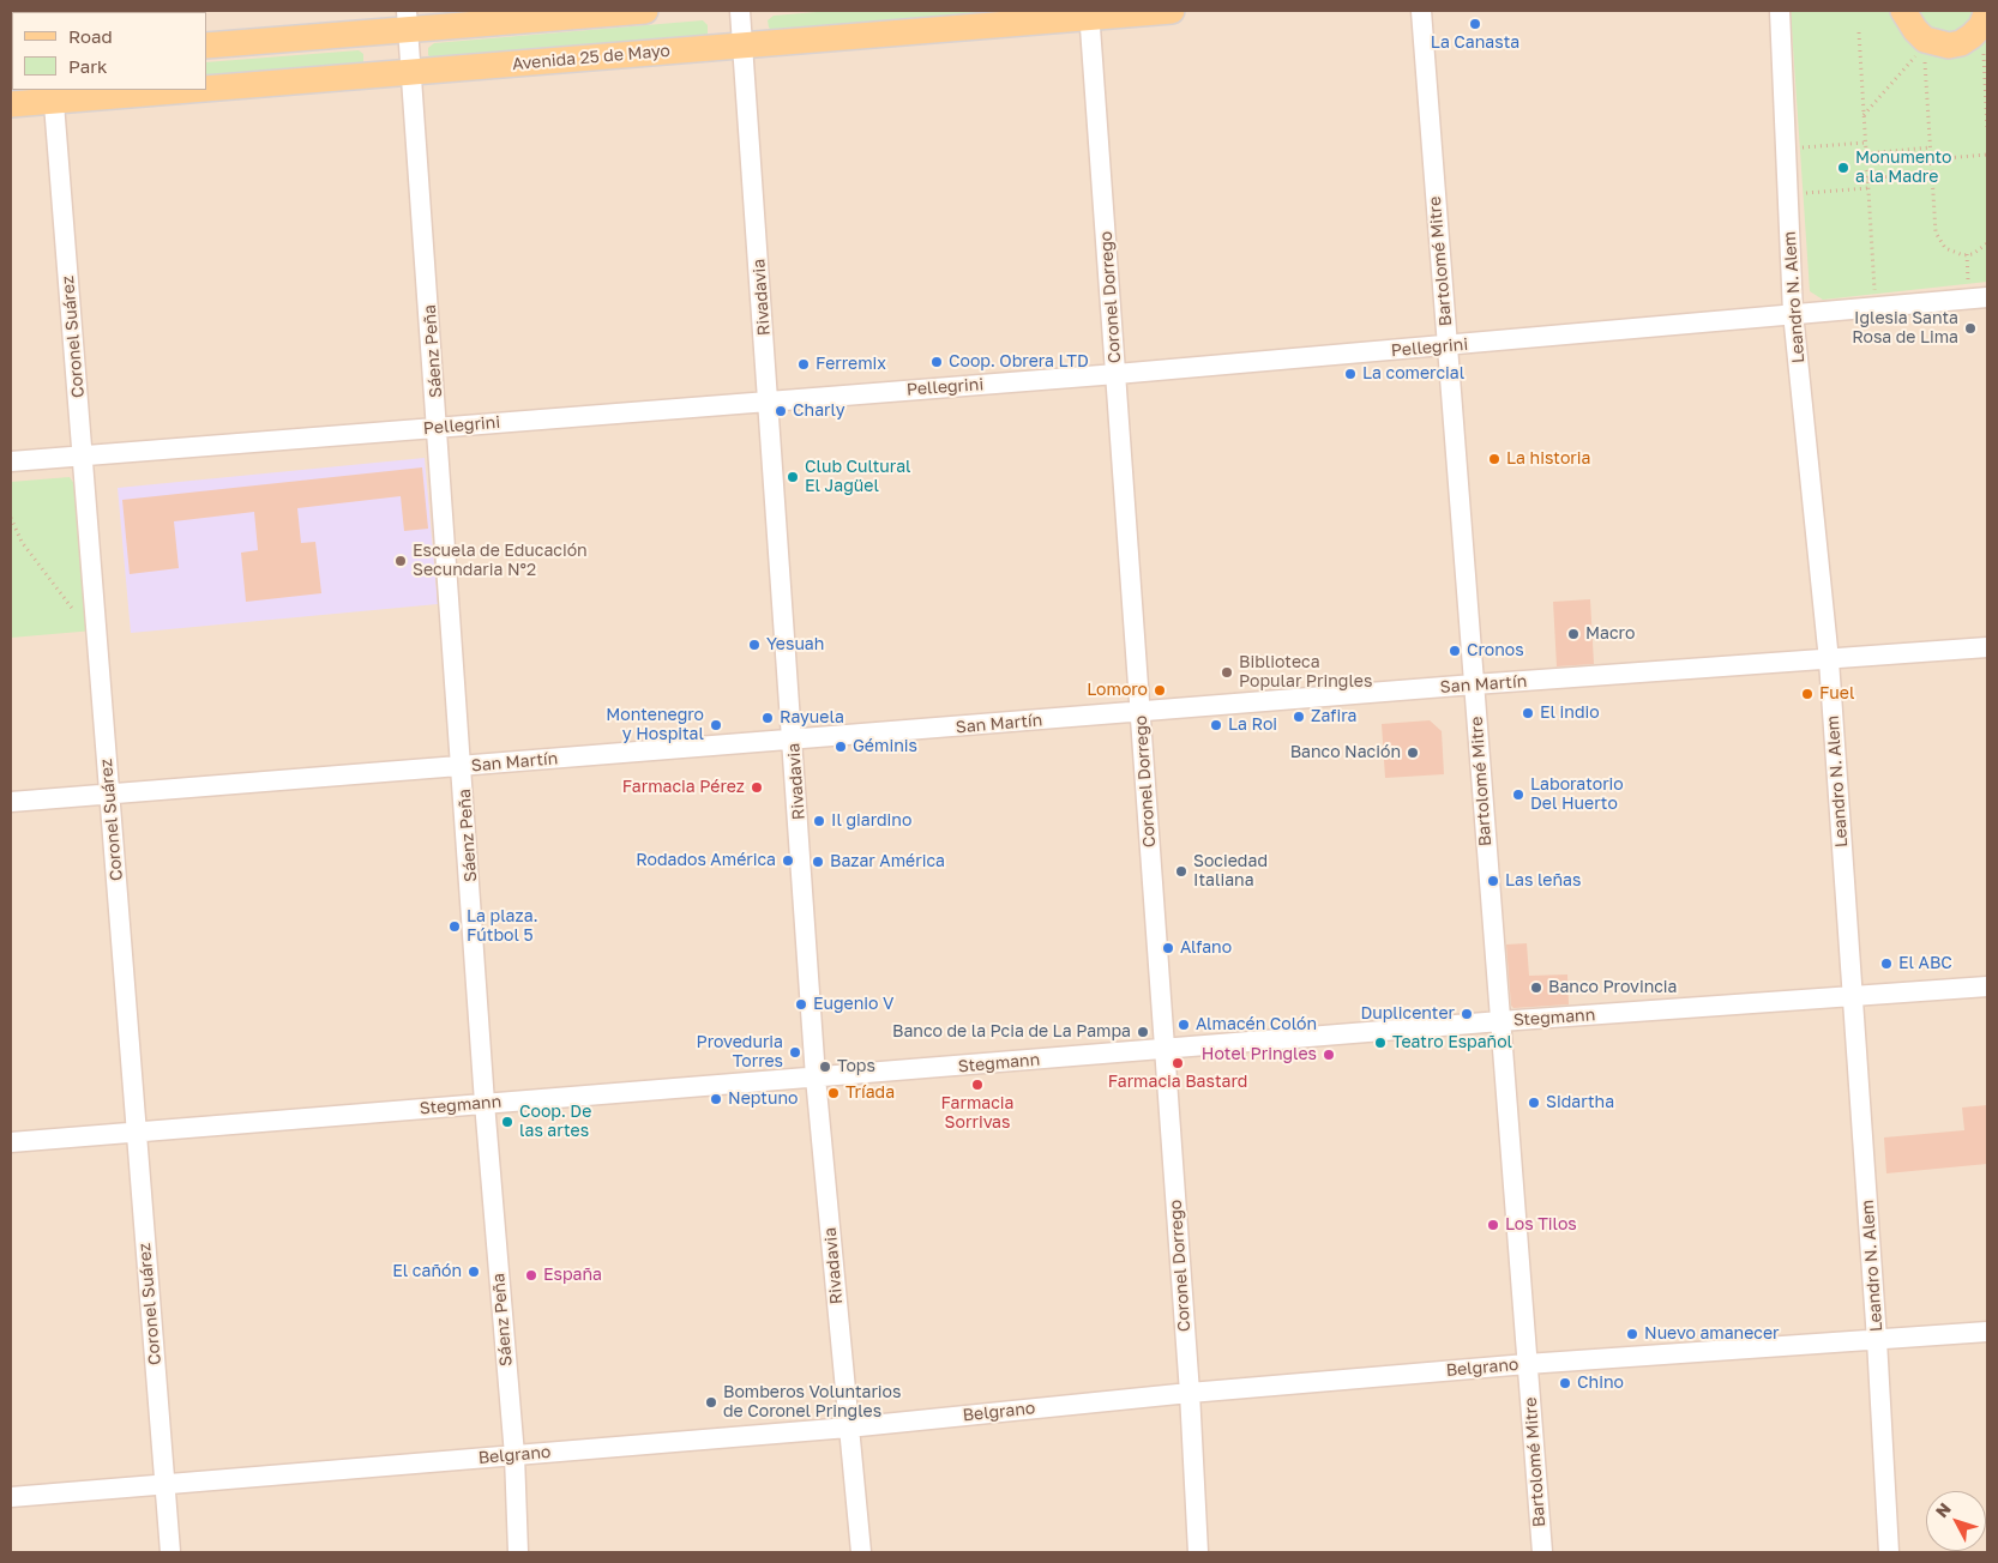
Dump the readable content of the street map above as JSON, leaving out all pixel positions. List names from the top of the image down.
{
  "streets": {
    "main road": ["Avenida 25 de Mayo"],
    "street": [
      "Bartolomé Mitre",
      "Rivadavia",
      "Coronel Dorrego",
      "Leandro N. Alem",
      "Coronel Suárez",
      "Pellegrini",
      "Sáenz Peña",
      "San Martín",
      "Stegmann",
      "Belgrano"
    ]
  },
  "crossings": [
    ["Avenida 25 de Mayo", "Rivadavia"],
    ["Avenida 25 de Mayo", "Coronel Dorrego"],
    ["Avenida 25 de Mayo", "Coronel Suárez"],
    ["Avenida 25 de Mayo", "Sáenz Peña"],
    ["Bartolomé Mitre", "Pellegrini"],
    ["Bartolomé Mitre", "San Martín"],
    ["Bartolomé Mitre", "Stegmann"],
    ["Bartolomé Mitre", "Belgrano"],
    ["Rivadavia", "Pellegrini"],
    ["Rivadavia", "San Martín"],
    ["Rivadavia", "Stegmann"],
    ["Rivadavia", "Belgrano"],
    ["Coronel Dorrego", "Pellegrini"],
    ["Coronel Dorrego", "San Martín"],
    ["Coronel Dorrego", "Stegmann"],
    ["Coronel Dorrego", "Belgrano"],
    ["Leandro N. Alem", "Pellegrini"],
    ["Leandro N. Alem", "San Martín"],
    ["Leandro N. Alem", "Stegmann"],
    ["Leandro N. Alem", "Belgrano"],
    ["Coronel Suárez", "Pellegrini"],
    ["Coronel Suárez", "San Martín"],
    ["Coronel Suárez", "Stegmann"],
    ["Coronel Suárez", "Belgrano"],
    ["Pellegrini", "Sáenz Peña"],
    ["Sáenz Peña", "San Martín"],
    ["Sáenz Peña", "Stegmann"],
    ["Sáenz Peña", "Belgrano"]
  ],
  "places": [
    "La Canasta",
    "Monumento a la Madre",
    "Iglesia Santa Rosa de Lima",
    "Coop. Obrera LTD",
    "Ferremix",
    "La comercial",
    "Charly",
    "La historia",
    "Club Cultural El Jagüel",
    "Escuela de Educación Secundaria N°2",
    "Macro",
    "Yesuah",
    "Cronos",
    "Biblioteca Popular Pringles",
    "Lomoro",
    "Fuel",
    "El indio",
    "Zafira",
    "Rayuela",
    "Montenegro y Hospital",
    "La Roi",
    "Géminis",
    "Banco Nación",
    "Farmacia Pérez",
    "Laboratorio Del Huerto",
    "Il giardino",
    "Rodados América",
    "Bazar América",
    "Sociedad Italiana",
    "Las leñas",
    "La plaza. Fútbol 5",
    "Alfano",
    "El ABC",
    "Banco Provincia",
    "Eugenio V",
    "Duplicenter",
    "Almacén Colón",
    "Banco de la Pcia de La Pampa",
    "Teatro Español",
    "Proveduria Torres",
    "Hotel Pringles",
    "Farmacia Bastard",
    "Tops",
    "Farmacia Sorrivas",
    "Tríada",
    "Neptuno",
    "Sidartha",
    "Coop. De las artes",
    "Los Tilos",
    "El cañón",
    "España",
    "Nuevo amanecer",
    "Chino",
    "Bomberos Voluntarios de Coronel Pringles"
  ],
  "legend": ["Road", "Park"],
  "north": "top left"
}
